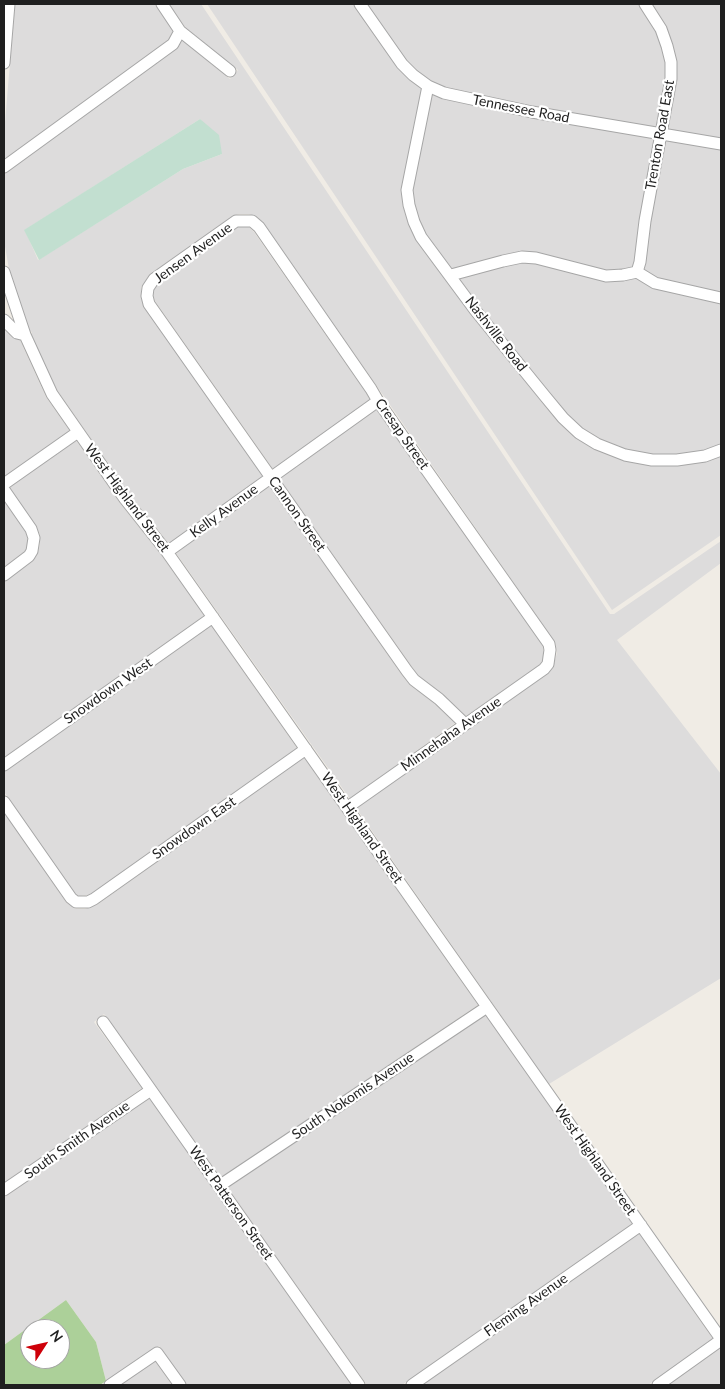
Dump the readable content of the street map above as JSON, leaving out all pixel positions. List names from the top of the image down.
{
  "streets": {
    "street": [
      "Tennessee Road",
      "Trenton Road East",
      "Jensen Avenue",
      "Nashville Road",
      "Cresap Street",
      "West Highland Street",
      "Kelly Avenue",
      "Cannon Street",
      "Snowdown West",
      "Minnehaha Avenue",
      "Snowdown East",
      "South Nokomis Avenue",
      "South Smith Avenue",
      "West Patterson Street",
      "Fleming Avenue"
    ]
  },
  "crossings": [
    ["Tennessee Road", "Trenton Road East"],
    ["Tennessee Road", "Nashville Road"],
    ["Jensen Avenue", "Cresap Street"],
    ["Jensen Avenue", "Cannon Street"],
    ["Cresap Street", "Kelly Avenue"],
    ["Cresap Street", "Minnehaha Avenue"],
    ["West Highland Street", "Kelly Avenue"],
    ["West Highland Street", "Snowdown West"],
    ["West Highland Street", "Minnehaha Avenue"],
    ["West Highland Street", "Snowdown East"],
    ["West Highland Street", "South Nokomis Avenue"],
    ["West Highland Street", "Fleming Avenue"],
    ["Kelly Avenue", "Cannon Street"],
    ["Cannon Street", "Minnehaha Avenue"],
    ["South Nokomis Avenue", "West Patterson Street"],
    ["South Smith Avenue", "West Patterson Street"]
  ],
  "north": "top right"
}
